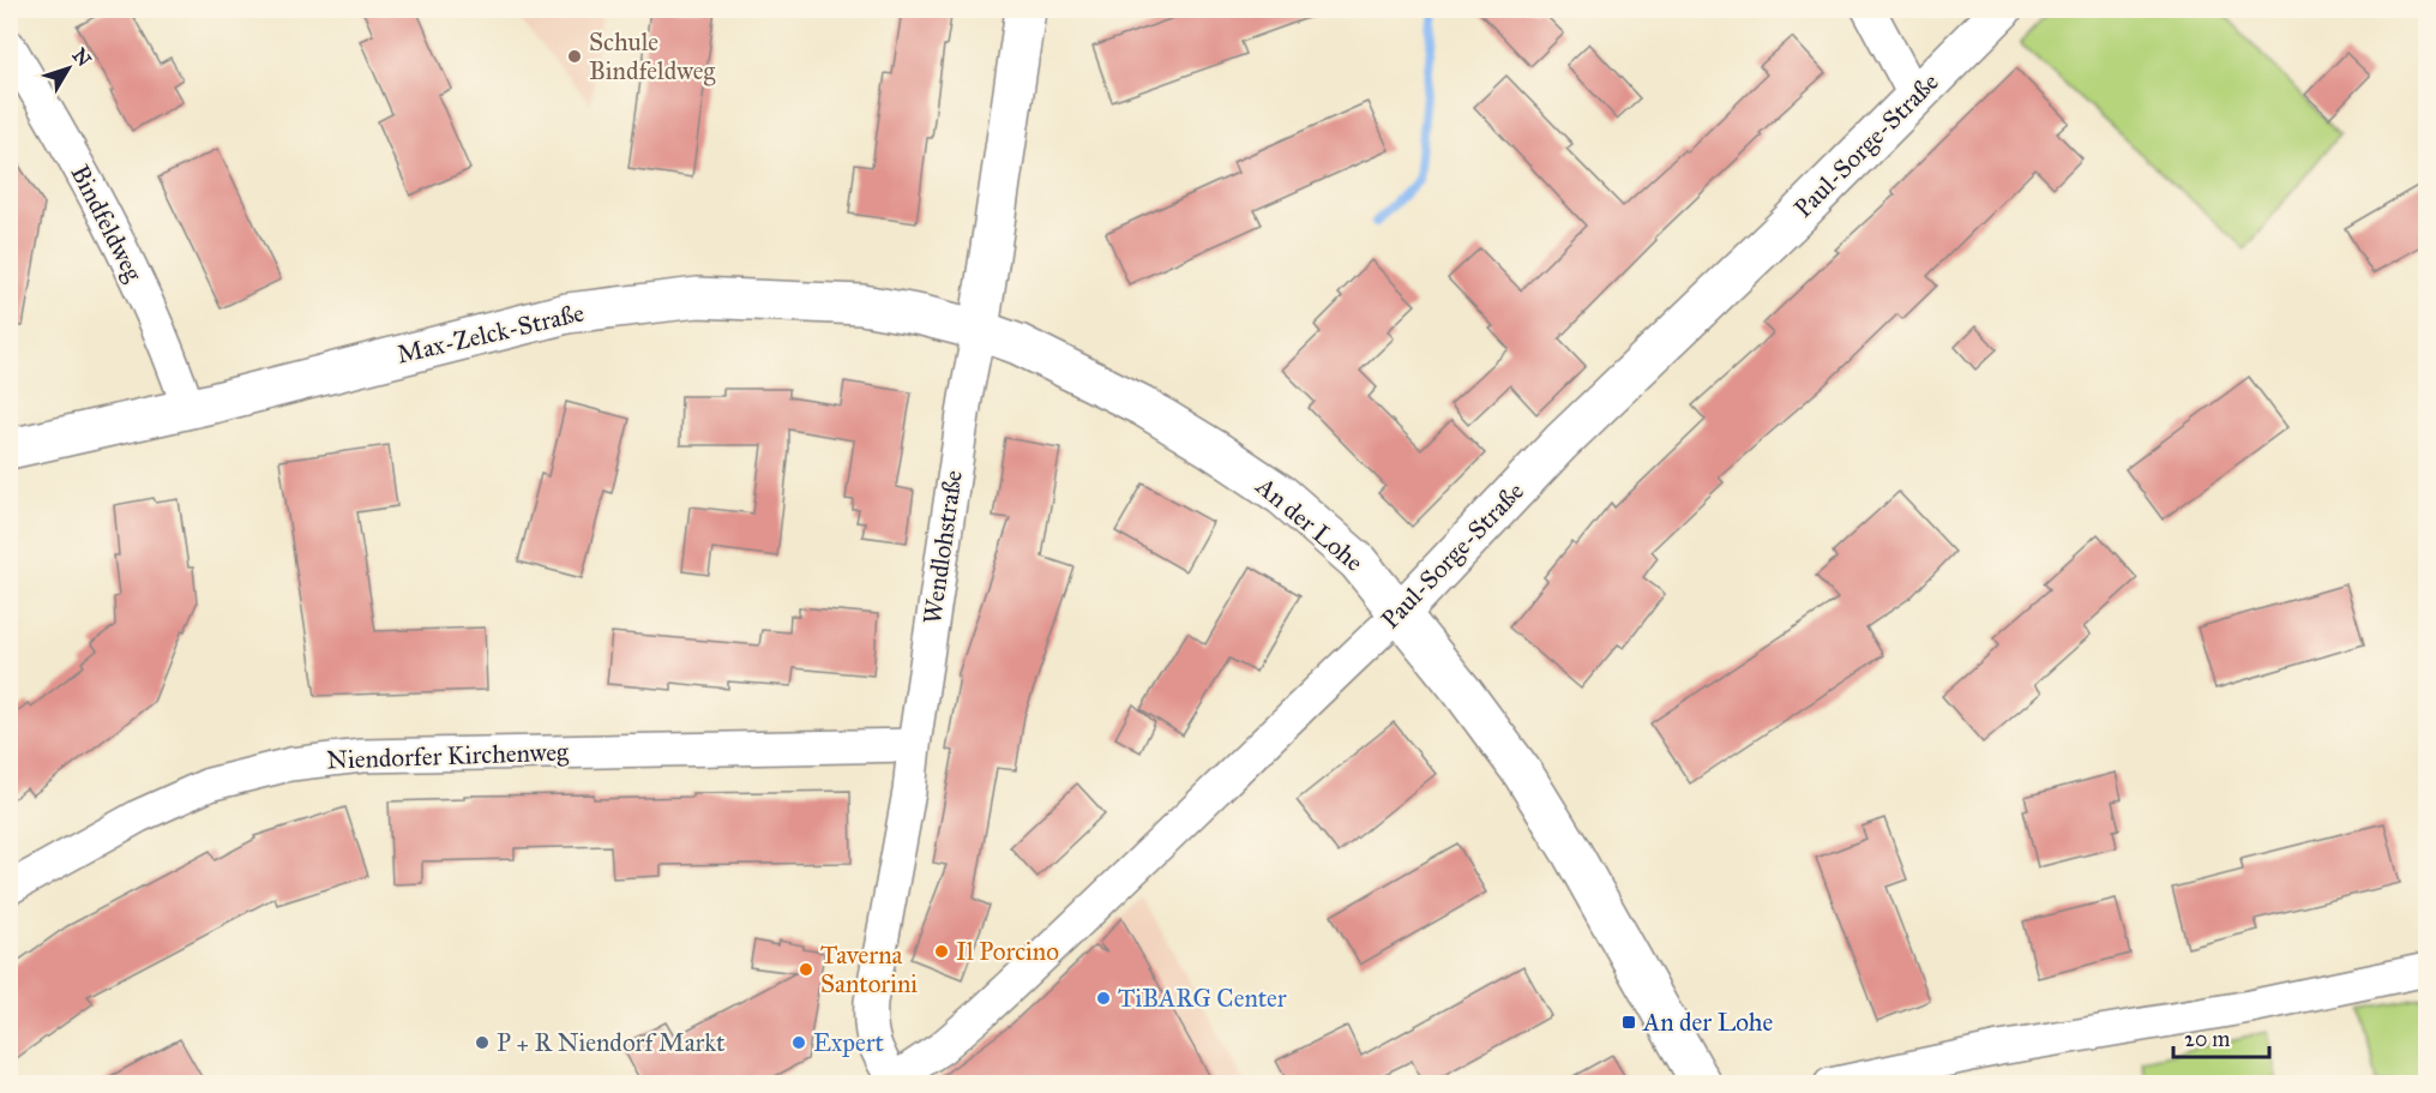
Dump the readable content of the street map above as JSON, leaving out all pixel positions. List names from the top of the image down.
{
  "streets": {
    "street": [
      "Paul-Sorge-Straße",
      "Bindfeldweg",
      "Max-Zelck-Straße",
      "An der Lohe",
      "Wendlohstraße",
      "Niendorfer Kirchenweg"
    ]
  },
  "crossings": [
    ["Paul-Sorge-Straße", "An der Lohe"],
    ["Paul-Sorge-Straße", "Wendlohstraße"],
    ["Bindfeldweg", "Max-Zelck-Straße"],
    ["Max-Zelck-Straße", "An der Lohe"],
    ["Max-Zelck-Straße", "Wendlohstraße"],
    ["An der Lohe", "Wendlohstraße"],
    ["Wendlohstraße", "Niendorfer Kirchenweg"]
  ],
  "places": {
    "other": [
      "Schule Bindfeldweg",
      "Il Porcino",
      "Taverna Santorini",
      "TiBARG Center",
      "P + R Niendorf Markt",
      "Expert"
    ],
    "transit": ["An der Lohe"]
  },
  "scale_bar": "20 m",
  "north": "top right"
}
